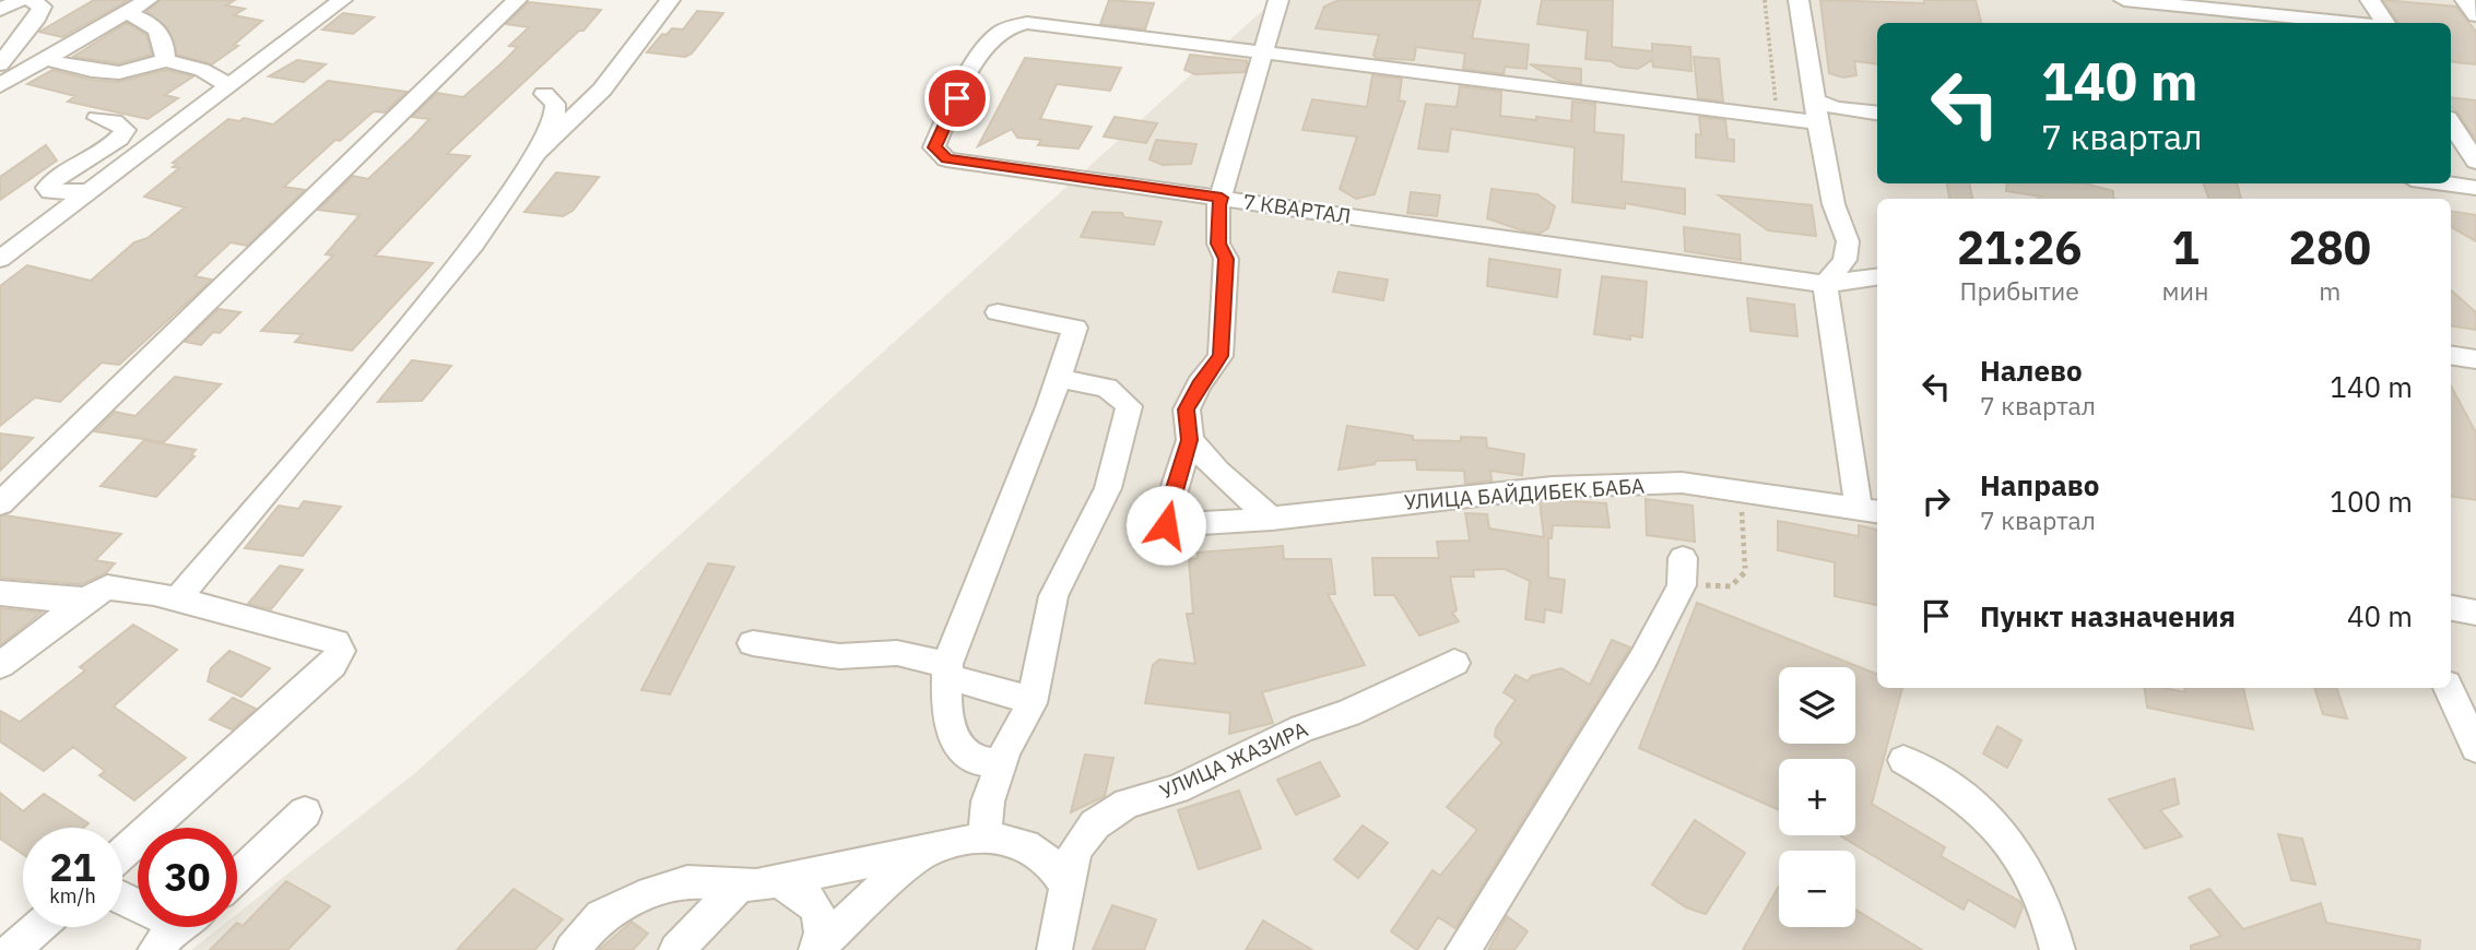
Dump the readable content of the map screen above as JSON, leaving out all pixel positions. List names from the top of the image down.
{
  "streets": {
    "street": ["7 КВАРТАЛ", "УЛИЦА БАЙДИБЕК БАБА", "УЛИЦА ЖАЗИРА"]
  },
  "page": {
    "turn": ["140 m", "7 квартал"],
    "eta": [
      "21:26",
      "Прибытие",
      "1",
      "мин",
      "280",
      "m"
    ],
    "list": [
      {
        "name": "Налево",
        "note": "7 квартал",
        "value": "140 m"
      },
      {
        "name": "Направо",
        "note": "7 квартал",
        "value": "100 m"
      },
      {
        "name": "Пункт назначения",
        "value": "40 m"
      }
    ],
    "map_buttons": ["+", "−"],
    "speed": "21 km/h",
    "limit": "30"
  }
}
